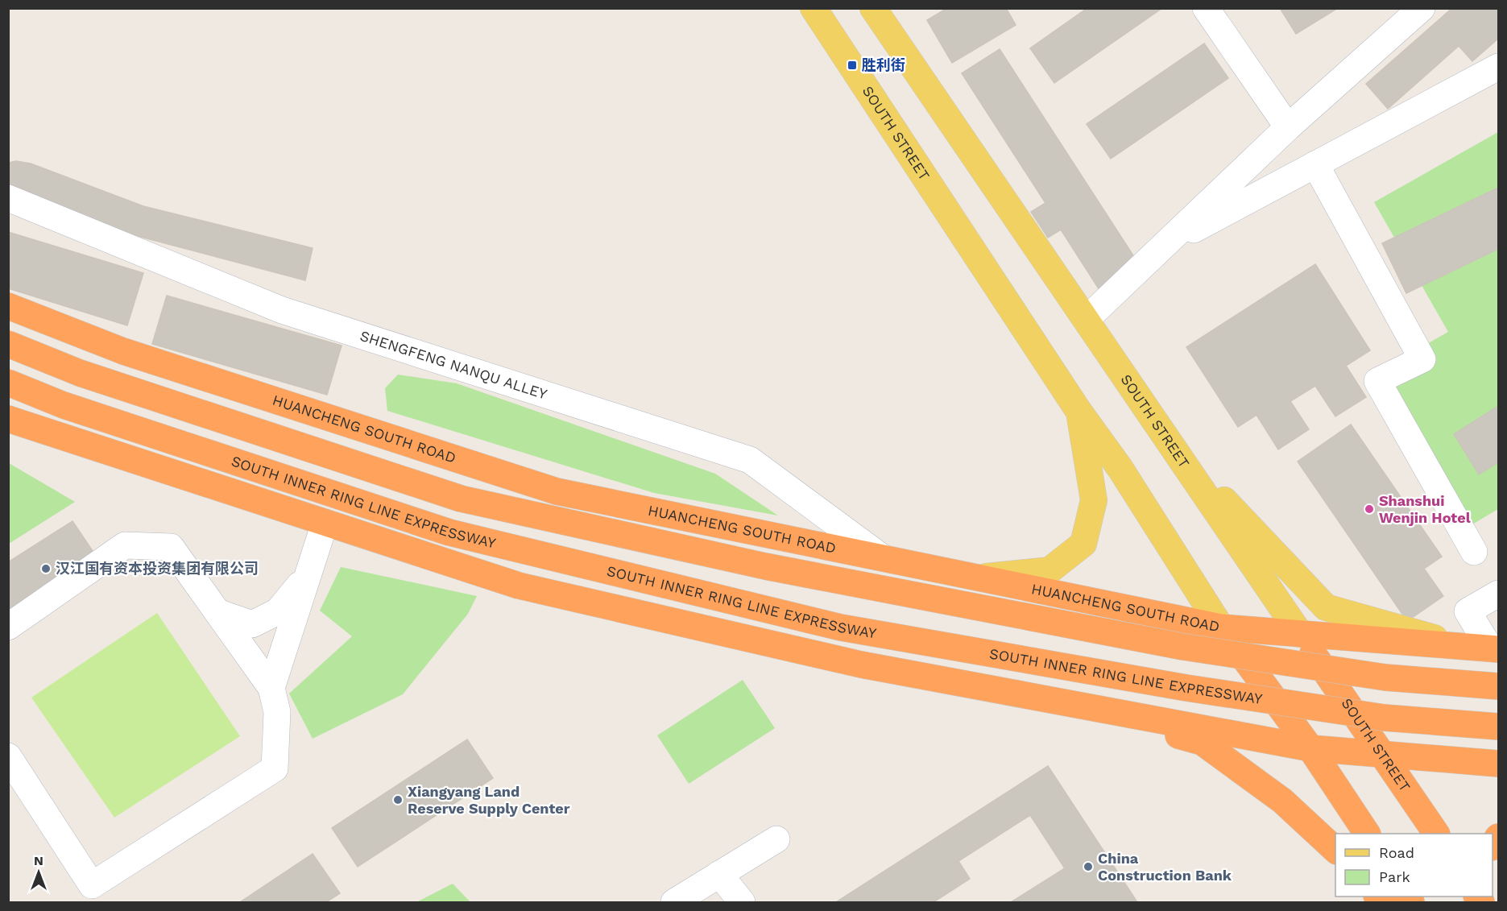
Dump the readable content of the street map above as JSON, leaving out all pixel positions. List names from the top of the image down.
{
  "streets": {
    "highway": ["SOUTH STREET", "HUANCHENG SOUTH ROAD", "SOUTH INNER RING LINE EXPRESSWAY"],
    "street": ["SHENGFENG NANQU ALLEY"]
  },
  "crossings": [
    ["SOUTH STREET", "HUANCHENG SOUTH ROAD"],
    ["SHENGFENG NANQU ALLEY", "HUANCHENG SOUTH ROAD"]
  ],
  "places": {
    "transit": ["胜利街"],
    "other": [
      "Shanshui Wenjin Hotel",
      "汉江国有资本投资集团有限公司",
      "Xiangyang Land Reserve Supply Center",
      "China Construction Bank"
    ]
  },
  "legend": ["Road", "Park"],
  "north": "top"
}
